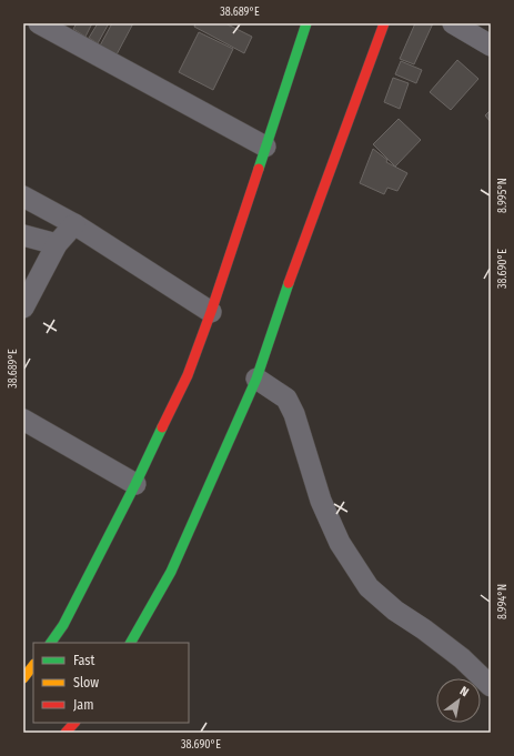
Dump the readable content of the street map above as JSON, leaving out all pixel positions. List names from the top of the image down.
{
  "legend": ["Fast", "Slow", "Jam"],
  "north": "top right",
  "coordinates": [
    "38.689°E",
    "8.995°N",
    "38.690°E",
    "8.994°N"
  ]
}
